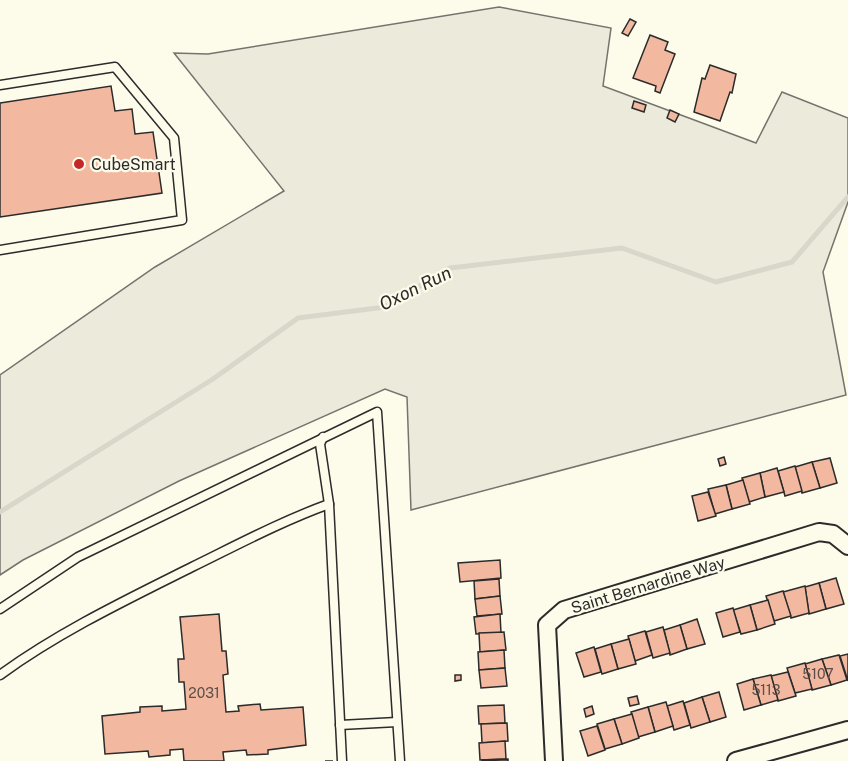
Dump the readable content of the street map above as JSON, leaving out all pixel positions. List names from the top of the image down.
{
  "streets": {
    "street": ["Saint Bernardine Way"]
  },
  "water": ["Oxon Run"],
  "places": ["CubeSmart"],
  "house_numbers": ["5107", "5113", "2031"]
}
